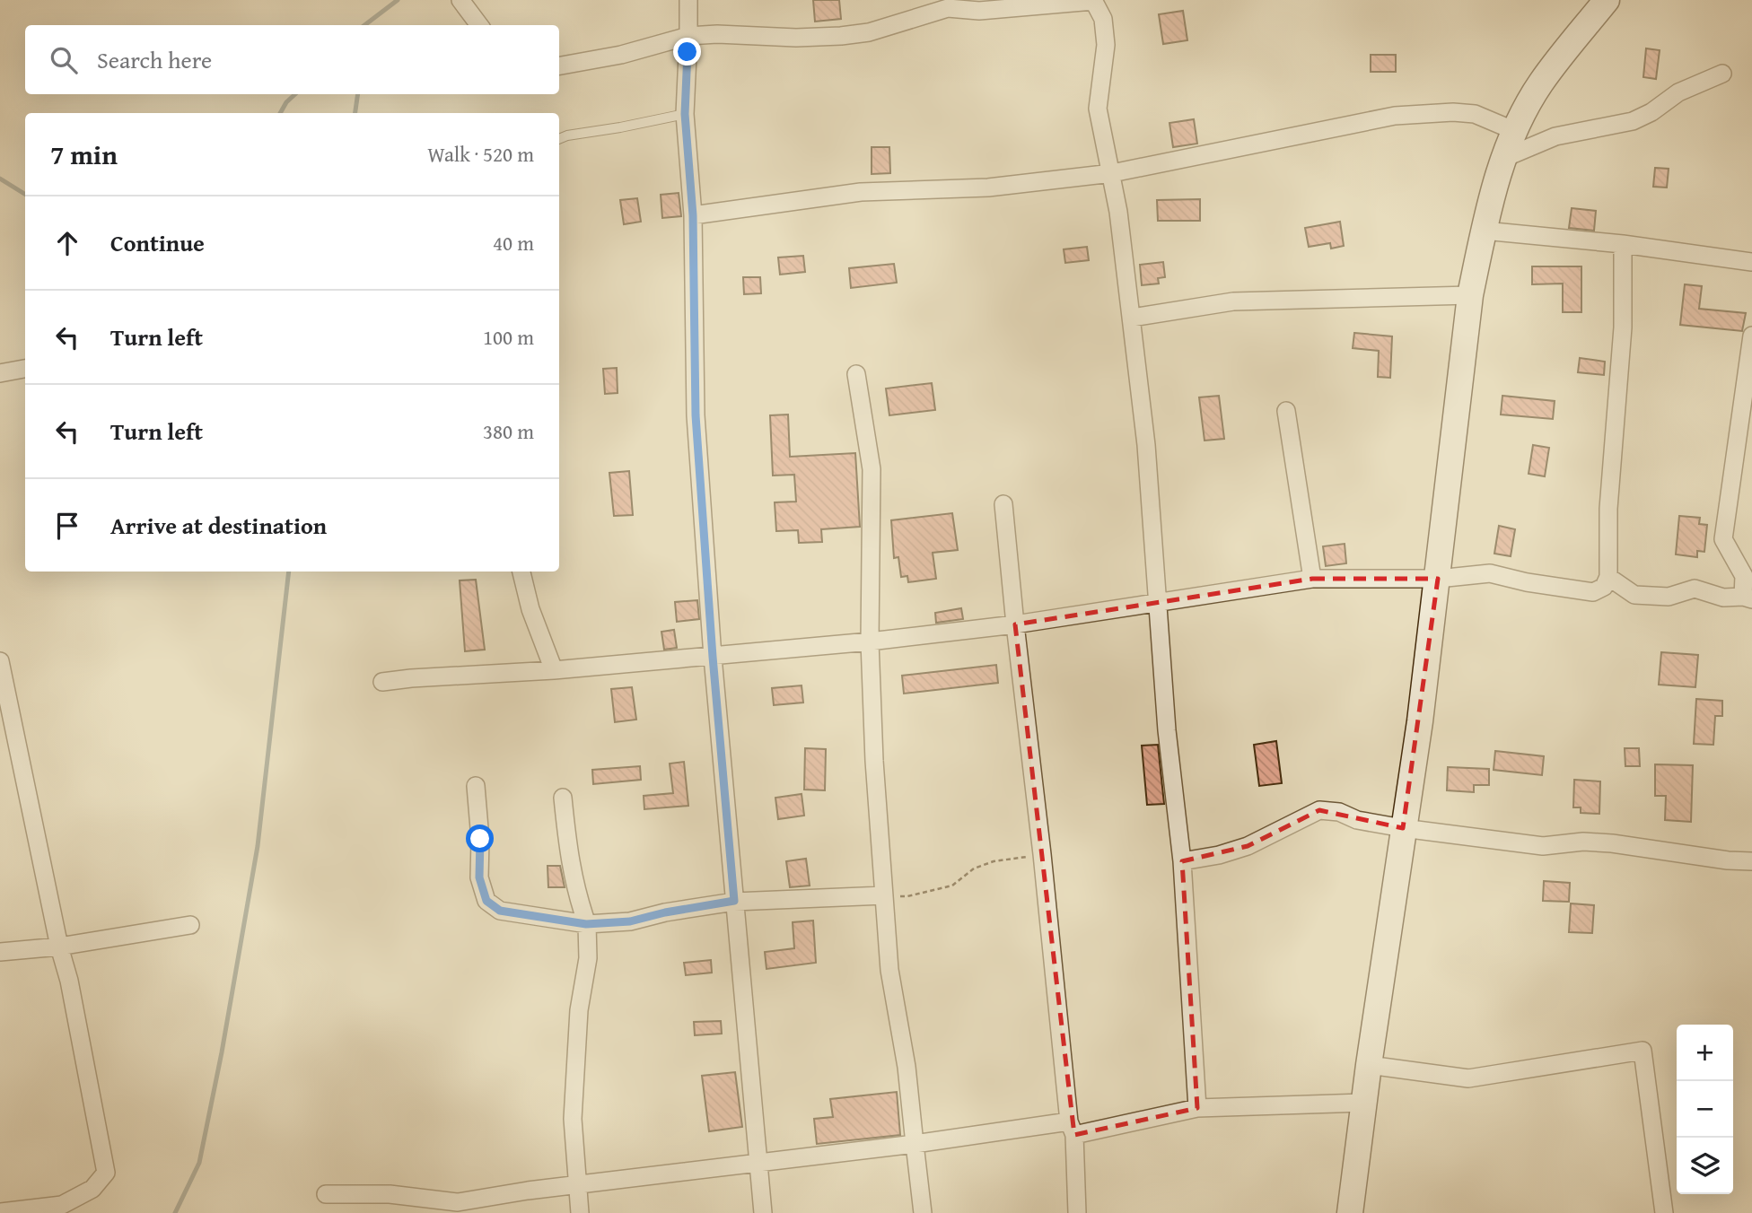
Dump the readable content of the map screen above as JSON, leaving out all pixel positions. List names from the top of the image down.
{
  "page": {
    "search": "Search here",
    "heading": ["7 min", "Walk · 520 m"],
    "list": [
      ["Continue", "40 m"],
      ["Turn left", "100 m"],
      ["Turn left", "380 m"],
      "Arrive at destination"
    ],
    "map_buttons": ["+", "−"]
  }
}
